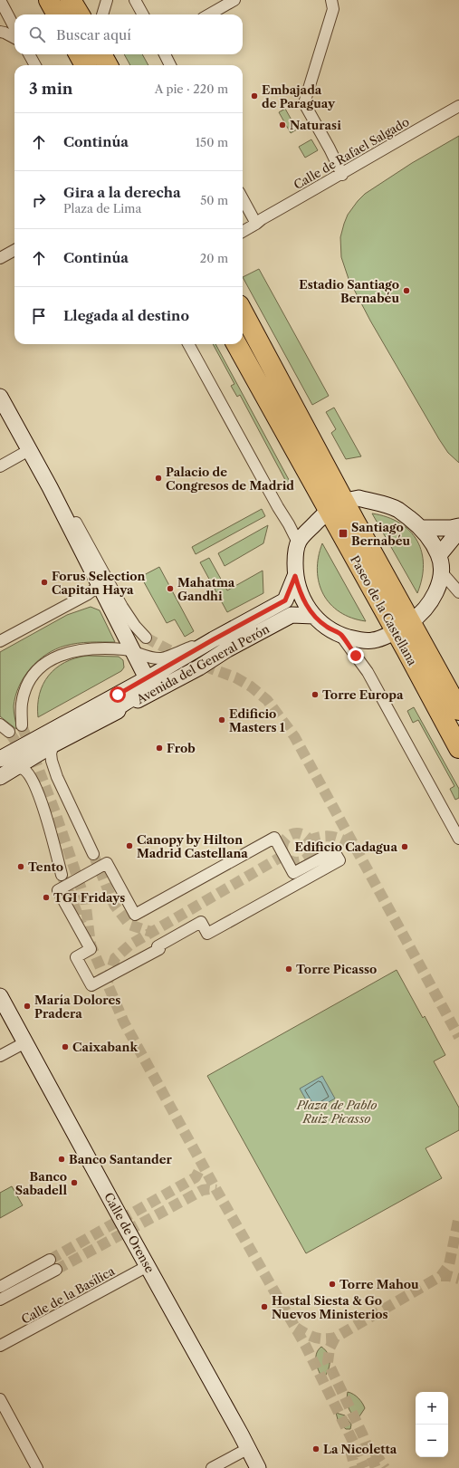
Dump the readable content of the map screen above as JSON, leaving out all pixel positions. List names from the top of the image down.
{
  "streets": {
    "highway": ["Paseo de la Castellana"],
    "main road": ["Avenida del General Perón", "Calle de Orense"],
    "street": ["Calle de Rafael Salgado", "Calle de la Basílica"]
  },
  "crossings": [
    ["Calle de Orense", "Calle de la Basílica"]
  ],
  "parks": ["Plaza de Pablo Ruiz Picasso"],
  "places": {
    "other": [
      "Embajada de Paraguay",
      "Naturasi",
      "Estadio Santiago Bernabéu",
      "Palacio de Congresos de Madrid",
      "Forus Selection Capitan Haya",
      "Mahatma Gandhi",
      "Torre Europa",
      "Edificio Masters 1",
      "Frob",
      "Canopy by Hilton Madrid Castellana",
      "Edificio Cadagua",
      "Tento",
      "TGI Fridays",
      "Torre Picasso",
      "María Dolores Pradera",
      "Caixabank",
      "Banco Santander",
      "Banco Sabadell",
      "Torre Mahou",
      "Hostal Siesta & Go Nuevos Ministerios",
      "La Nicoletta"
    ],
    "transit": ["Santiago Bernabéu"]
  },
  "page": {
    "search": "Buscar aquí",
    "heading": ["3 min", "A pie · 220 m"],
    "list": [
      ["Continúa", "150 m"],
      ["Gira a la derecha", "Plaza de Lima", "50 m"],
      ["Continúa", "20 m"],
      "Llegada al destino"
    ],
    "map_buttons": ["+", "−"]
  }
}
